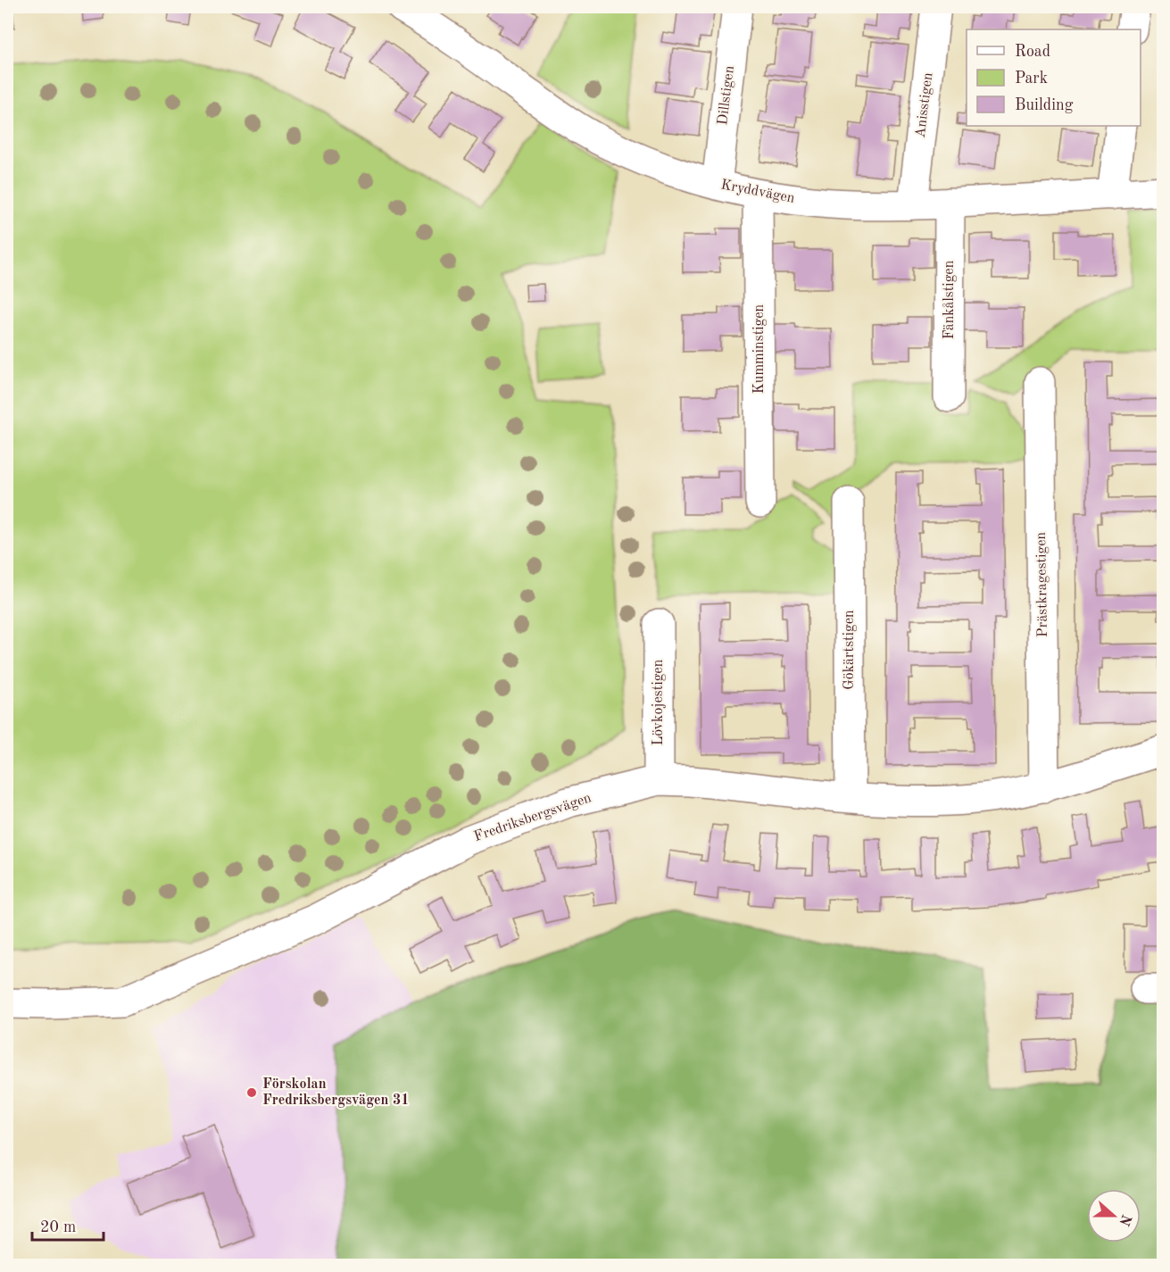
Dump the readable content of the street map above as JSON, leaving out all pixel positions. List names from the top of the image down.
{
  "streets": {
    "street": [
      "Dillstigen",
      "Anisstigen",
      "Kryddvägen",
      "Fänkålstigen",
      "Kumminstigen",
      "Prästkragestigen",
      "Gökärtstigen",
      "Lövkojestigen",
      "Fredriksbergsvägen"
    ]
  },
  "crossings": [
    ["Dillstigen", "Kryddvägen"],
    ["Anisstigen", "Kryddvägen"],
    ["Kryddvägen", "Fänkålstigen"],
    ["Kryddvägen", "Kumminstigen"],
    ["Prästkragestigen", "Fredriksbergsvägen"],
    ["Gökärtstigen", "Fredriksbergsvägen"],
    ["Lövkojestigen", "Fredriksbergsvägen"]
  ],
  "places": ["Förskolan Fredriksbergsvägen 31"],
  "legend": ["Road", "Park", "Building"],
  "scale_bar": "20 m",
  "north": "right"
}
